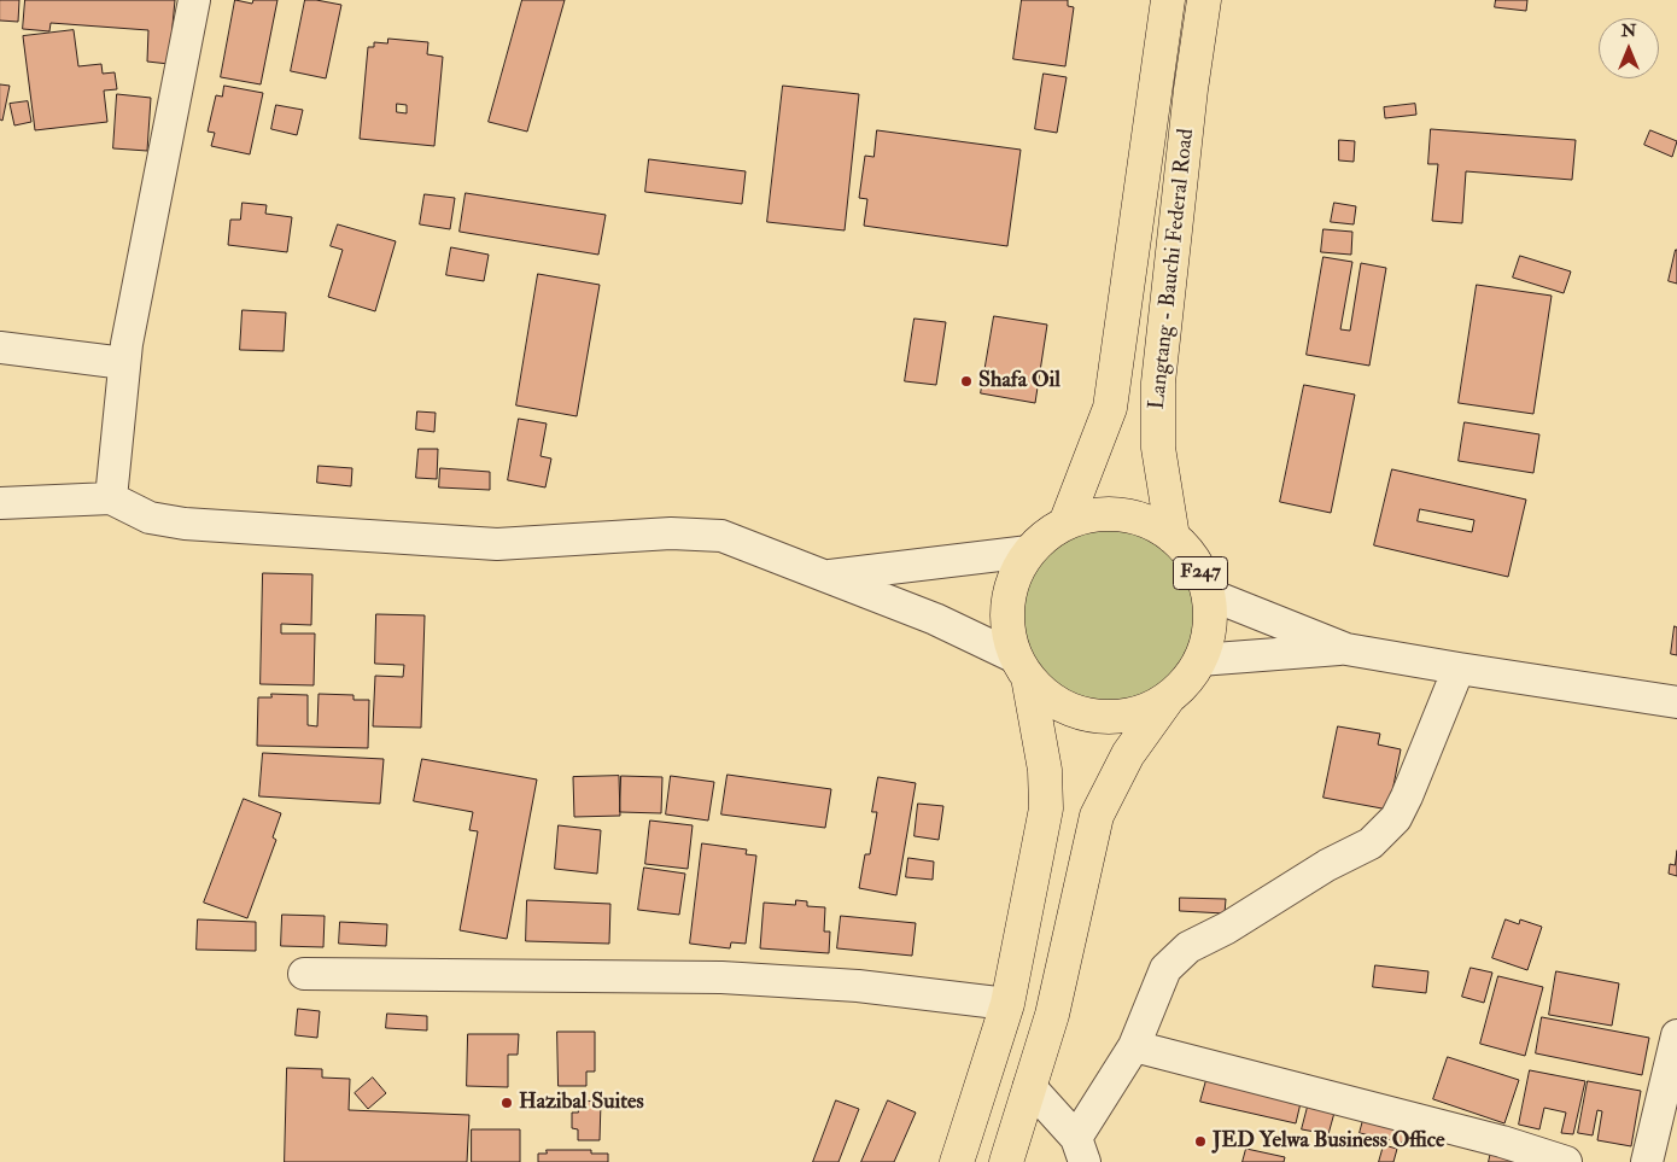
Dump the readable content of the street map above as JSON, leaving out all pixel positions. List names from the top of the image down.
{
  "streets": {
    "main road": ["Langtang - Bauchi Federal Road", "F247"]
  },
  "crossings": [
    ["Langtang - Bauchi Federal Road", "F247"]
  ],
  "places": ["Shafa Oil", "Hazibal Suites", "JED Yelwa Business Office"],
  "north": "top"
}
